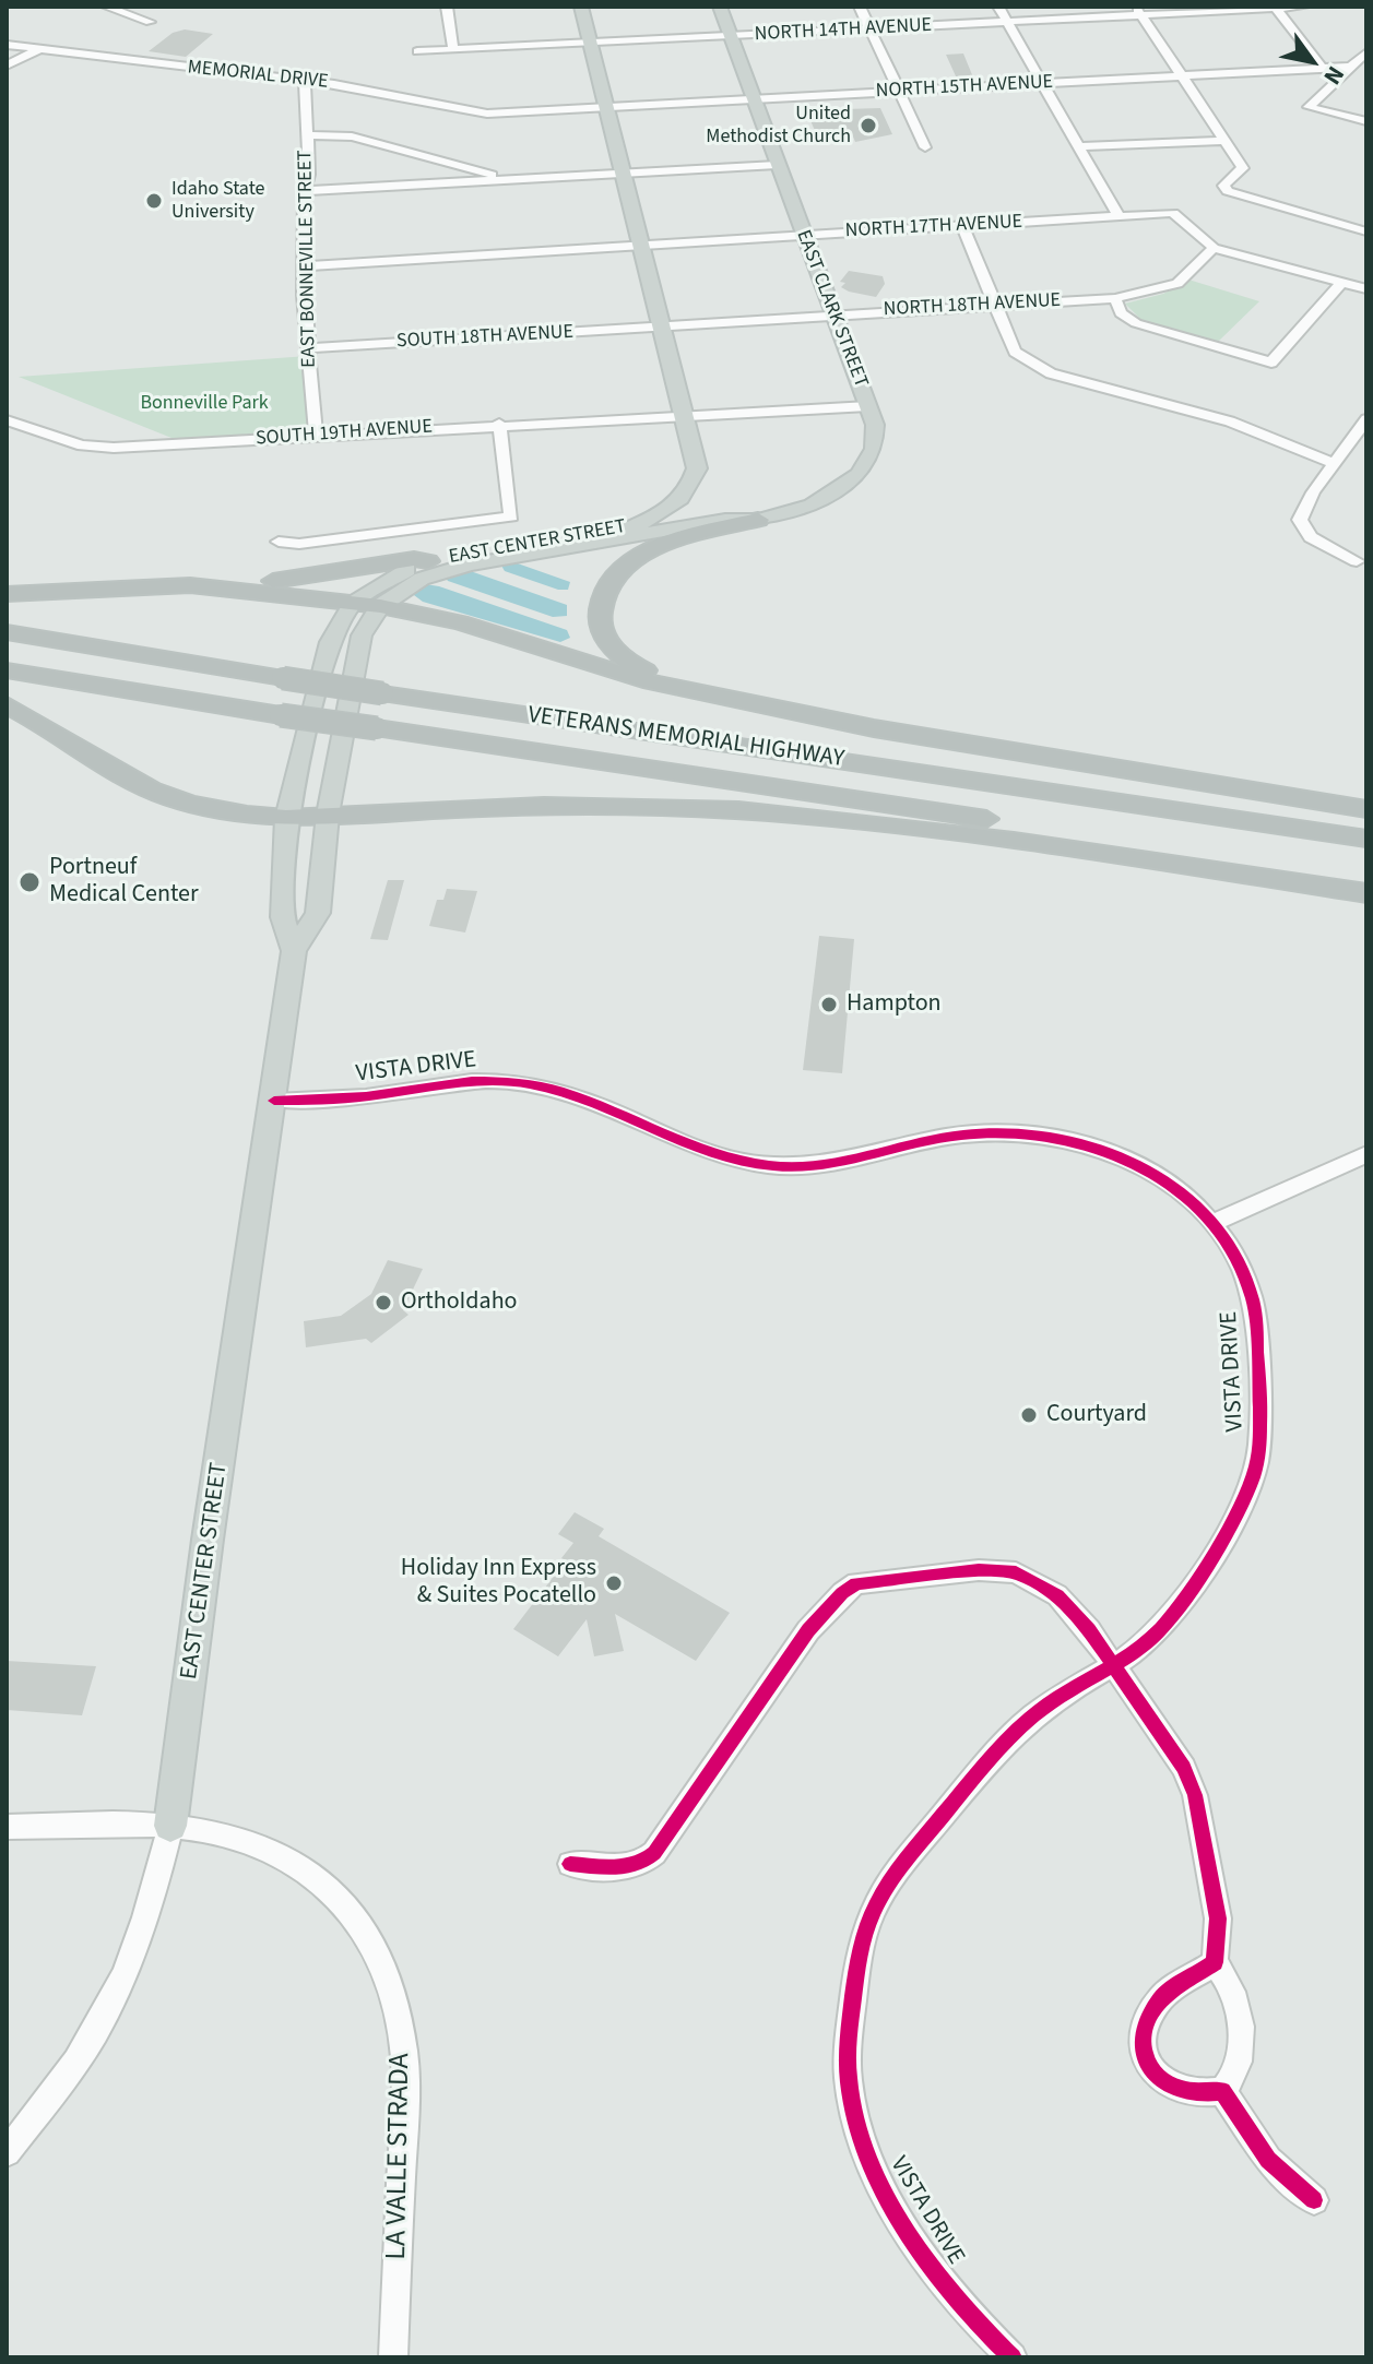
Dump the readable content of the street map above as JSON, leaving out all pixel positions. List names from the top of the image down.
{
  "streets": {
    "highway": ["VETERANS MEMORIAL HIGHWAY"],
    "main road": ["EAST CLARK STREET", "EAST CENTER STREET"],
    "street": [
      "NORTH 14TH AVENUE",
      "MEMORIAL DRIVE",
      "NORTH 15TH AVENUE",
      "NORTH 17TH AVENUE",
      "EAST BONNEVILLE STREET",
      "NORTH 18TH AVENUE",
      "SOUTH 18TH AVENUE",
      "SOUTH 19TH AVENUE",
      "VISTA DRIVE",
      "LA VALLE STRADA"
    ]
  },
  "crossings": [
    ["NORTH 14TH AVENUE", "EAST CLARK STREET"],
    ["MEMORIAL DRIVE", "NORTH 15TH AVENUE"],
    ["MEMORIAL DRIVE", "EAST BONNEVILLE STREET"],
    ["NORTH 15TH AVENUE", "EAST CLARK STREET"],
    ["NORTH 17TH AVENUE", "EAST BONNEVILLE STREET"],
    ["NORTH 17TH AVENUE", "NORTH 18TH AVENUE"],
    ["NORTH 17TH AVENUE", "EAST CLARK STREET"],
    ["EAST BONNEVILLE STREET", "SOUTH 18TH AVENUE"],
    ["EAST BONNEVILLE STREET", "SOUTH 19TH AVENUE"],
    ["NORTH 18TH AVENUE", "EAST CLARK STREET"],
    ["NORTH 18TH AVENUE", "SOUTH 18TH AVENUE"],
    ["EAST CLARK STREET", "SOUTH 19TH AVENUE"],
    ["EAST CLARK STREET", "EAST CENTER STREET"],
    ["EAST CENTER STREET", "VISTA DRIVE"],
    ["EAST CENTER STREET", "LA VALLE STRADA"]
  ],
  "parks": ["Bonneville Park"],
  "places": [
    "United Methodist Church",
    "Idaho State University",
    "Portneuf Medical Center",
    "Hampton",
    "OrthoIdaho",
    "Courtyard",
    "Holiday Inn Express & Suites Pocatello"
  ],
  "north": "bottom right"
}
